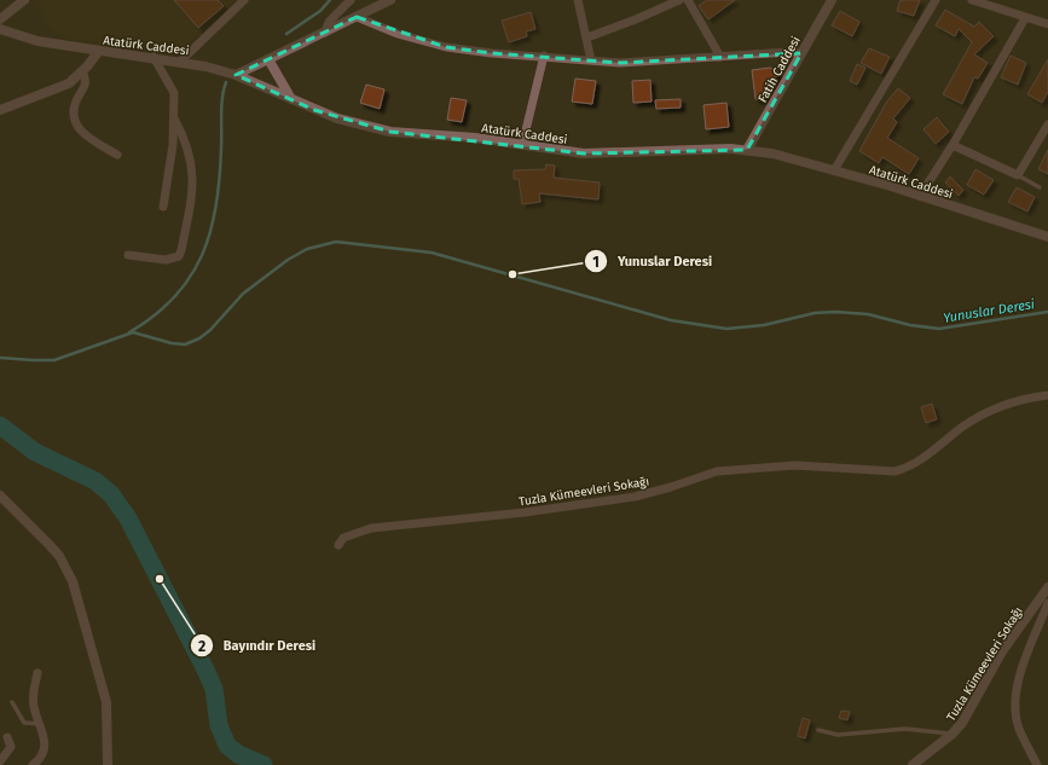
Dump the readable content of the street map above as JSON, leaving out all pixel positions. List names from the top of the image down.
{
  "streets": {
    "street": ["Atatürk Caddesi", "Fatih Caddesi", "Tuzla Kümeevleri Sokağı"]
  },
  "crossings": [
    ["Atatürk Caddesi", "Fatih Caddesi"]
  ],
  "water": ["Yunuslar Deresi"],
  "places": ["Yunuslar Deresi", "Bayındır Deresi"]
}
